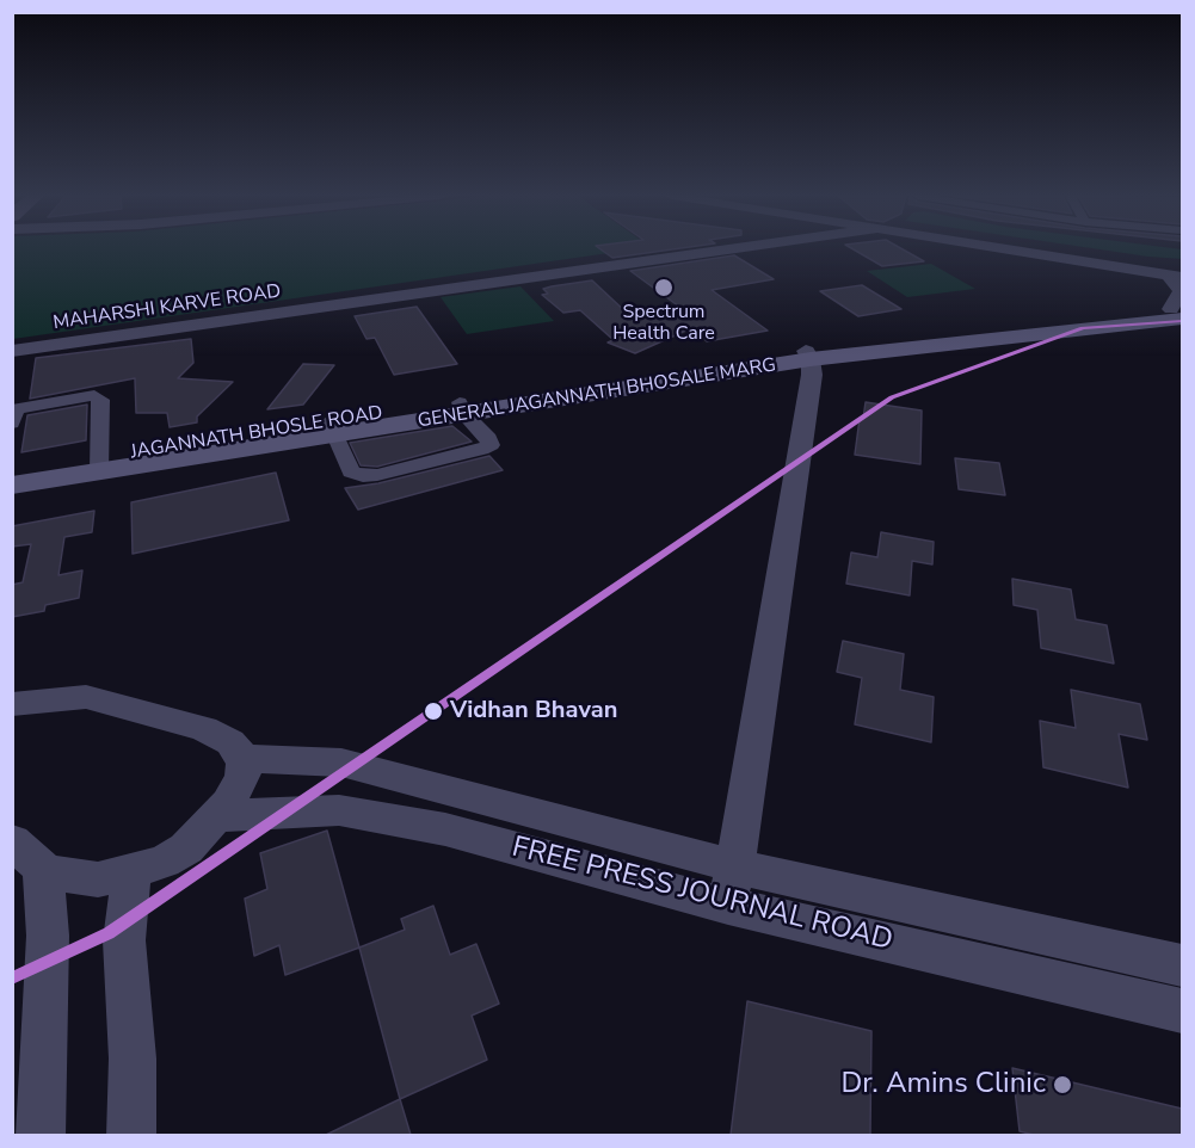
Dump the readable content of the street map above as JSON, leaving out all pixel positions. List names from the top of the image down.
{
  "streets": {
    "main road": ["GENERAL JAGANNATH BHOSALE MARG", "JAGANNATH BHOSLE ROAD"],
    "street": ["MAHARSHI KARVE ROAD", "FREE PRESS JOURNAL ROAD"]
  },
  "crossings": [
    ["GENERAL JAGANNATH BHOSALE MARG", "JAGANNATH BHOSLE ROAD"]
  ],
  "places": ["Spectrum Health Care", "Vidhan Bhavan", "Dr. Amins Clinic"]
}
